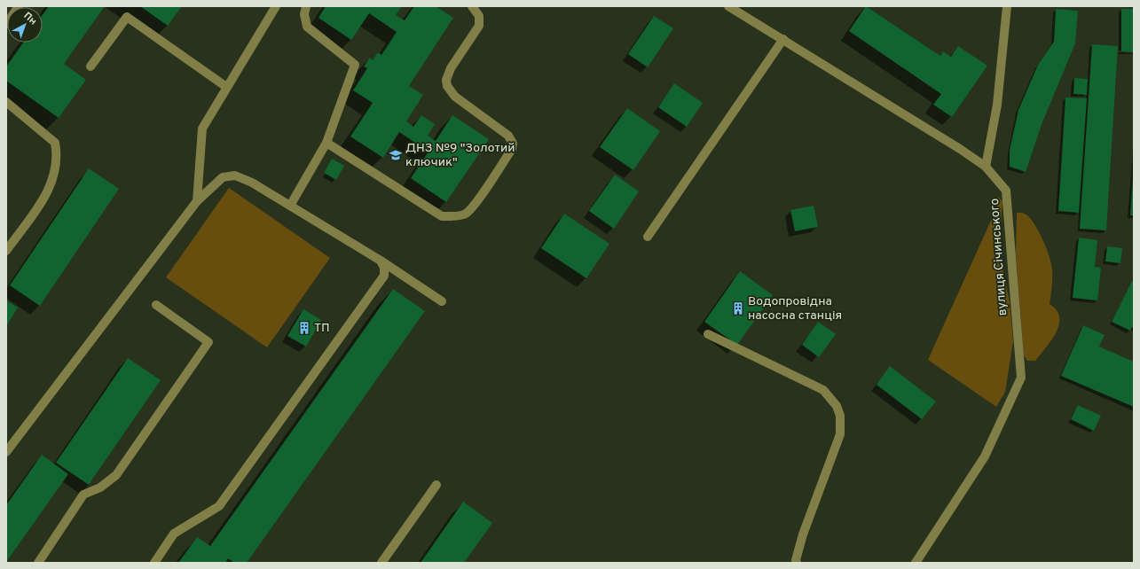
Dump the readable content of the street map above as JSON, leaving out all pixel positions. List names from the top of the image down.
{
  "streets": {
    "street": ["вулиця Січинського"]
  },
  "places": {
    "school or university": ["ДНЗ №9 \"Золотий ключик\""],
    "building": ["Водопровідна насосна станція", "ТП"]
  },
  "north": "top right"
}
